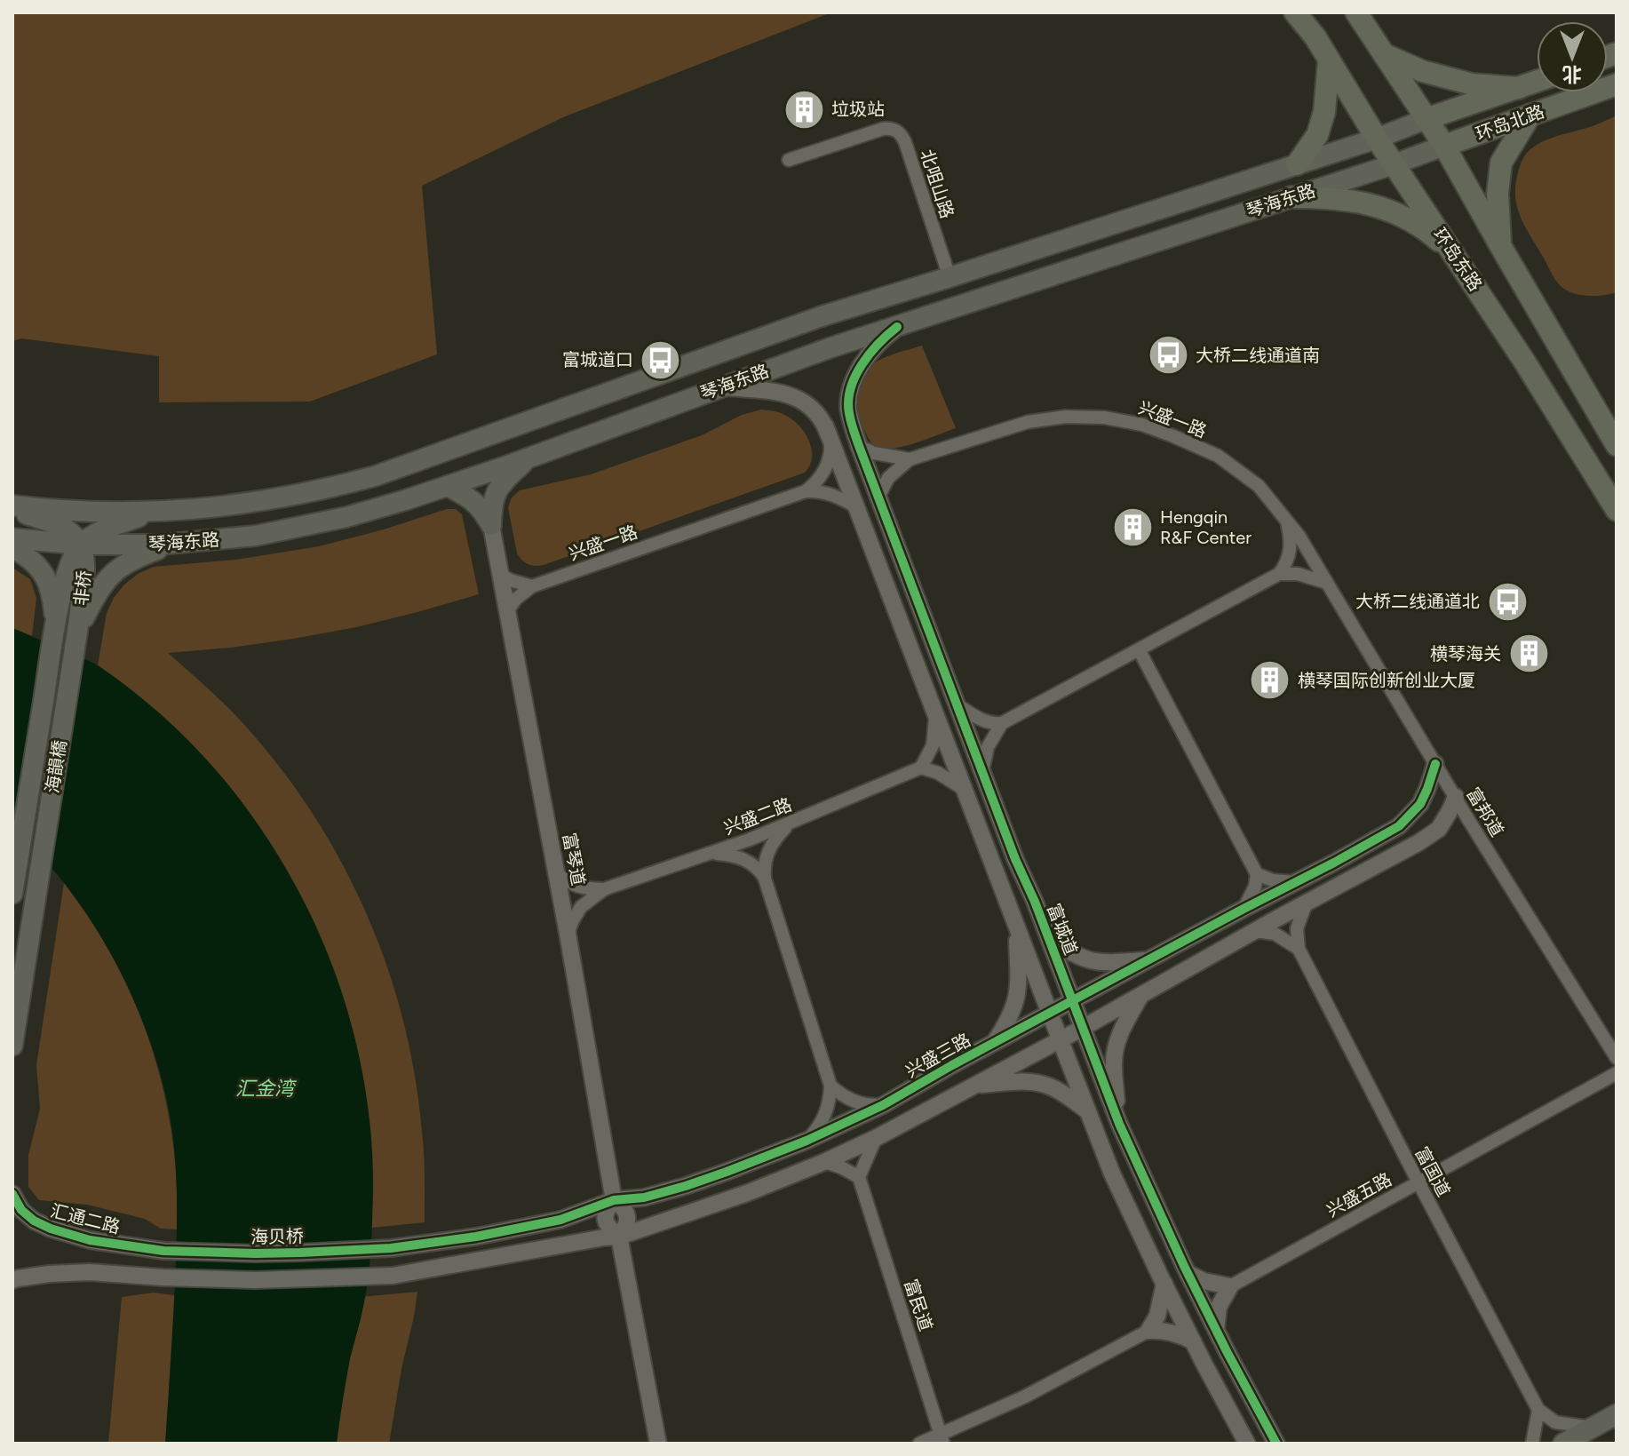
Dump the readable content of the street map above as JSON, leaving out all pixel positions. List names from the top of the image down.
{
  "streets": {
    "main road": [
      "环岛北路",
      "琴海东路",
      "环岛东路",
      "非桥",
      "海韻橋"
    ],
    "street": [
      "北咀山路",
      "兴盛一路",
      "富邦道",
      "兴盛二路",
      "富琴道",
      "富城道",
      "兴盛三路",
      "富国道",
      "兴盛五路",
      "汇通二路",
      "海贝桥",
      "富民道"
    ]
  },
  "crossings": [
    ["环岛北路", "琴海东路"],
    ["北咀山路", "琴海东路"],
    ["琴海东路", "环岛东路"],
    ["琴海东路", "非桥"],
    ["琴海东路", "富城道"],
    ["兴盛一路", "富邦道"],
    ["兴盛一路", "富琴道"],
    ["非桥", "海韻橋"],
    ["富邦道", "兴盛三路"],
    ["兴盛二路", "富琴道"],
    ["富琴道", "兴盛三路"],
    ["富城道", "兴盛三路"],
    ["兴盛三路", "海贝桥"],
    ["富国道", "兴盛五路"],
    ["汇通二路", "海贝桥"]
  ],
  "water": ["汇金湾"],
  "places": {
    "building": [
      "垃圾站",
      "Hengqin R&F Center",
      "横琴海关",
      "横琴国际创新创业大厦"
    ],
    "bus stop": ["大桥二线通道南", "富城道口", "大桥二线通道北"]
  },
  "north": "bottom"
}
